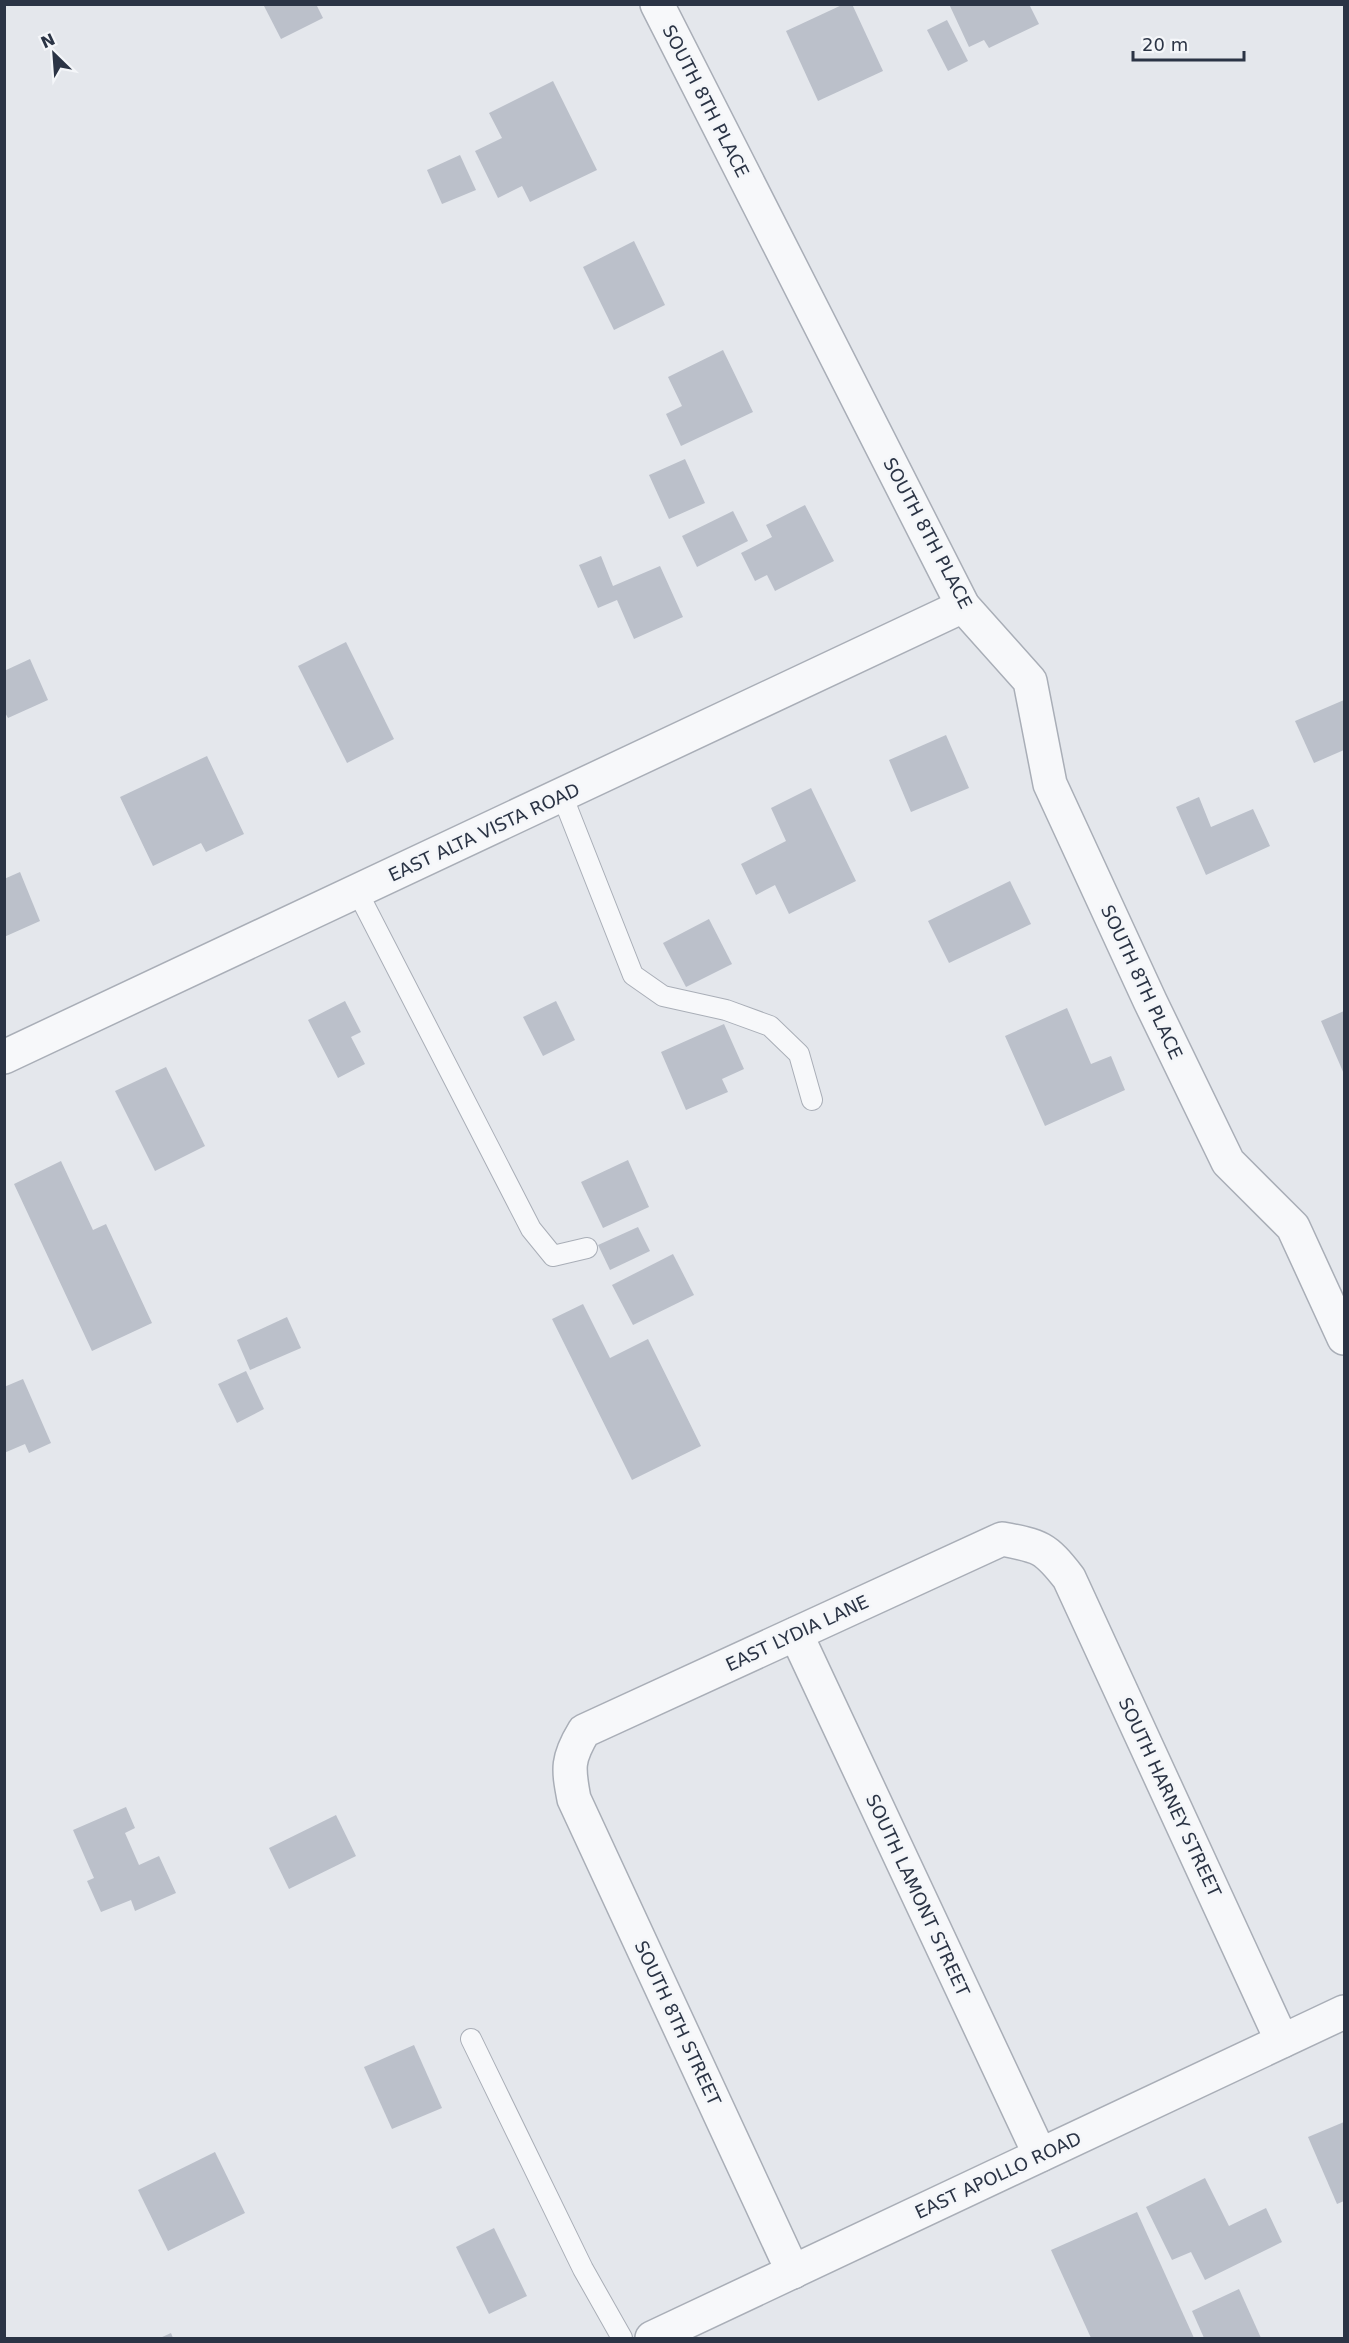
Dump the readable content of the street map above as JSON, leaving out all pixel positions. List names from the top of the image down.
{
  "streets": {
    "street": [
      "SOUTH 8TH PLACE",
      "EAST ALTA VISTA ROAD",
      "EAST LYDIA LANE",
      "SOUTH HARNEY STREET",
      "SOUTH LAMONT STREET",
      "SOUTH 8TH STREET",
      "EAST APOLLO ROAD"
    ]
  },
  "crossings": [
    ["SOUTH 8TH PLACE", "EAST ALTA VISTA ROAD"],
    ["EAST LYDIA LANE", "SOUTH HARNEY STREET"],
    ["EAST LYDIA LANE", "SOUTH LAMONT STREET"],
    ["EAST LYDIA LANE", "SOUTH 8TH STREET"],
    ["SOUTH HARNEY STREET", "EAST APOLLO ROAD"],
    ["SOUTH LAMONT STREET", "EAST APOLLO ROAD"],
    ["SOUTH 8TH STREET", "EAST APOLLO ROAD"]
  ],
  "scale_bar": "20 m",
  "north": "top left"
}
